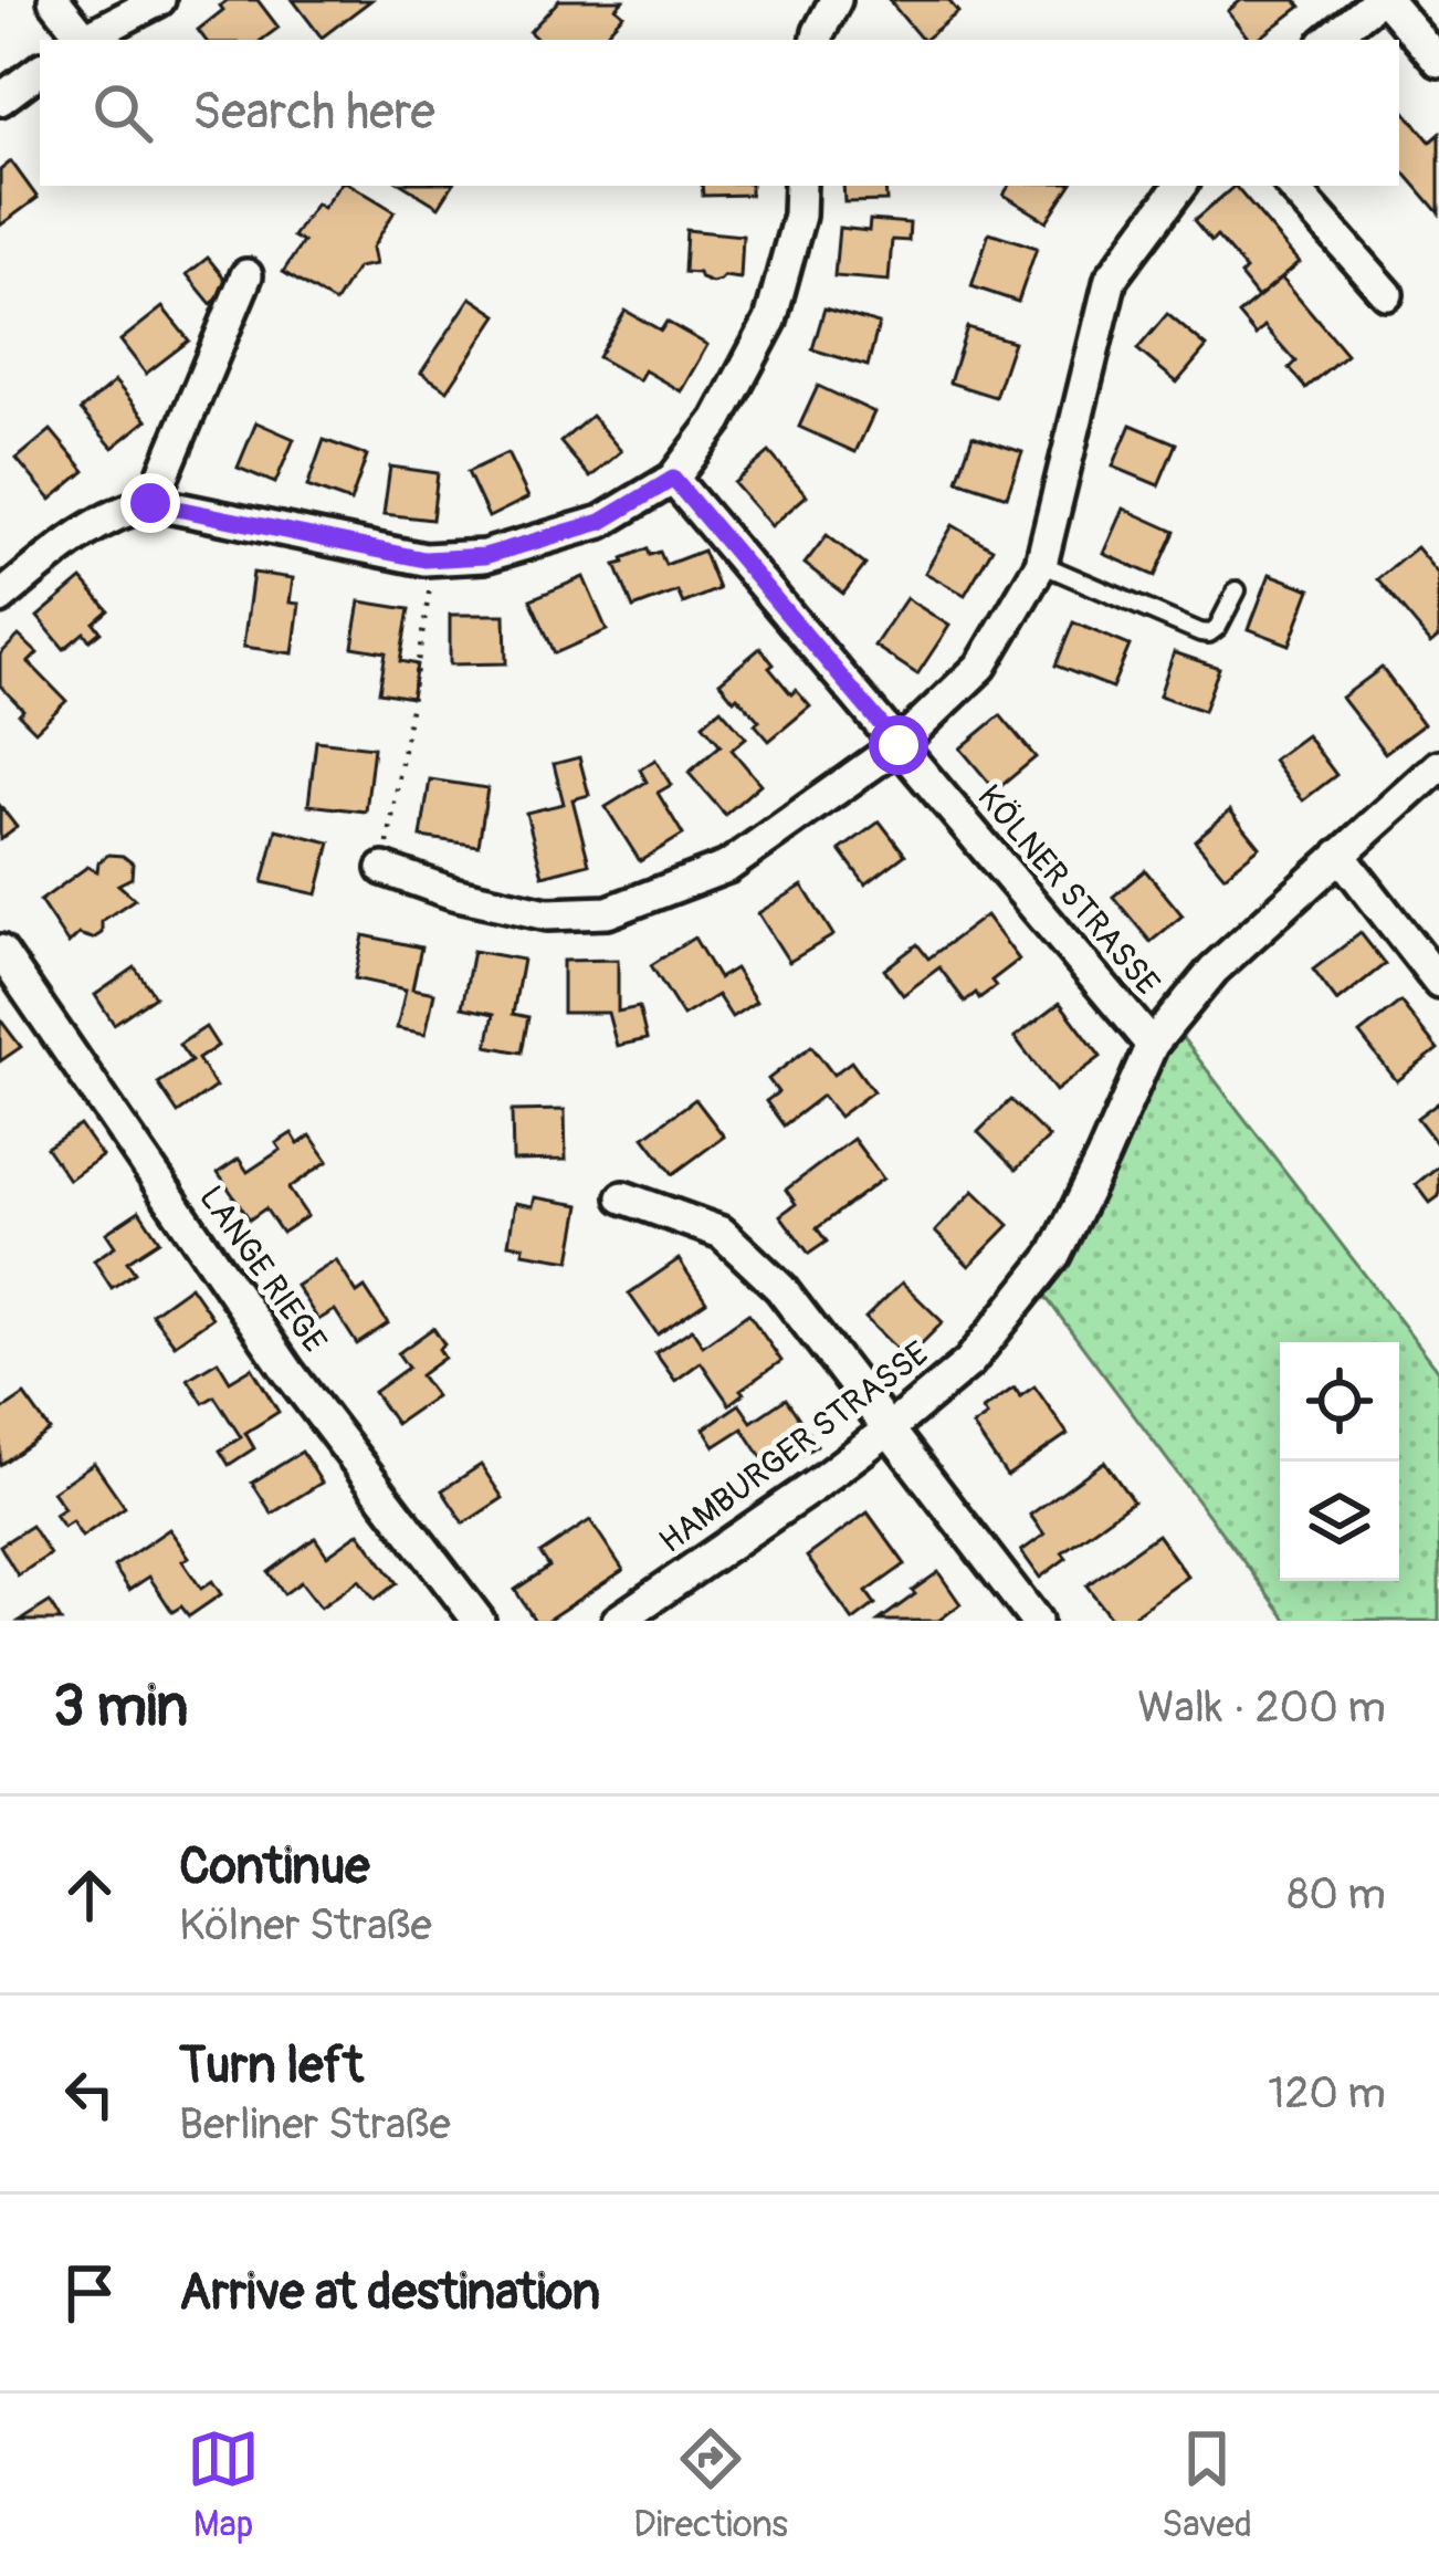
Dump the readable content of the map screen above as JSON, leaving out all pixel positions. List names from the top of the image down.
{
  "streets": {
    "street": ["KÖLNER STRASSE", "LANGE RIEGE", "HAMBURGER STRASSE"]
  },
  "crossings": [
    ["KÖLNER STRASSE", "HAMBURGER STRASSE"]
  ],
  "page": {
    "search": "Search here",
    "heading": ["3 min", "Walk · 200 m"],
    "list": [
      ["Continue", "Kölner Straße", "80 m"],
      ["Turn left", "Berliner Straße", "120 m"],
      "Arrive at destination"
    ],
    "nav": ["Map", "Directions", "Saved"]
  }
}
